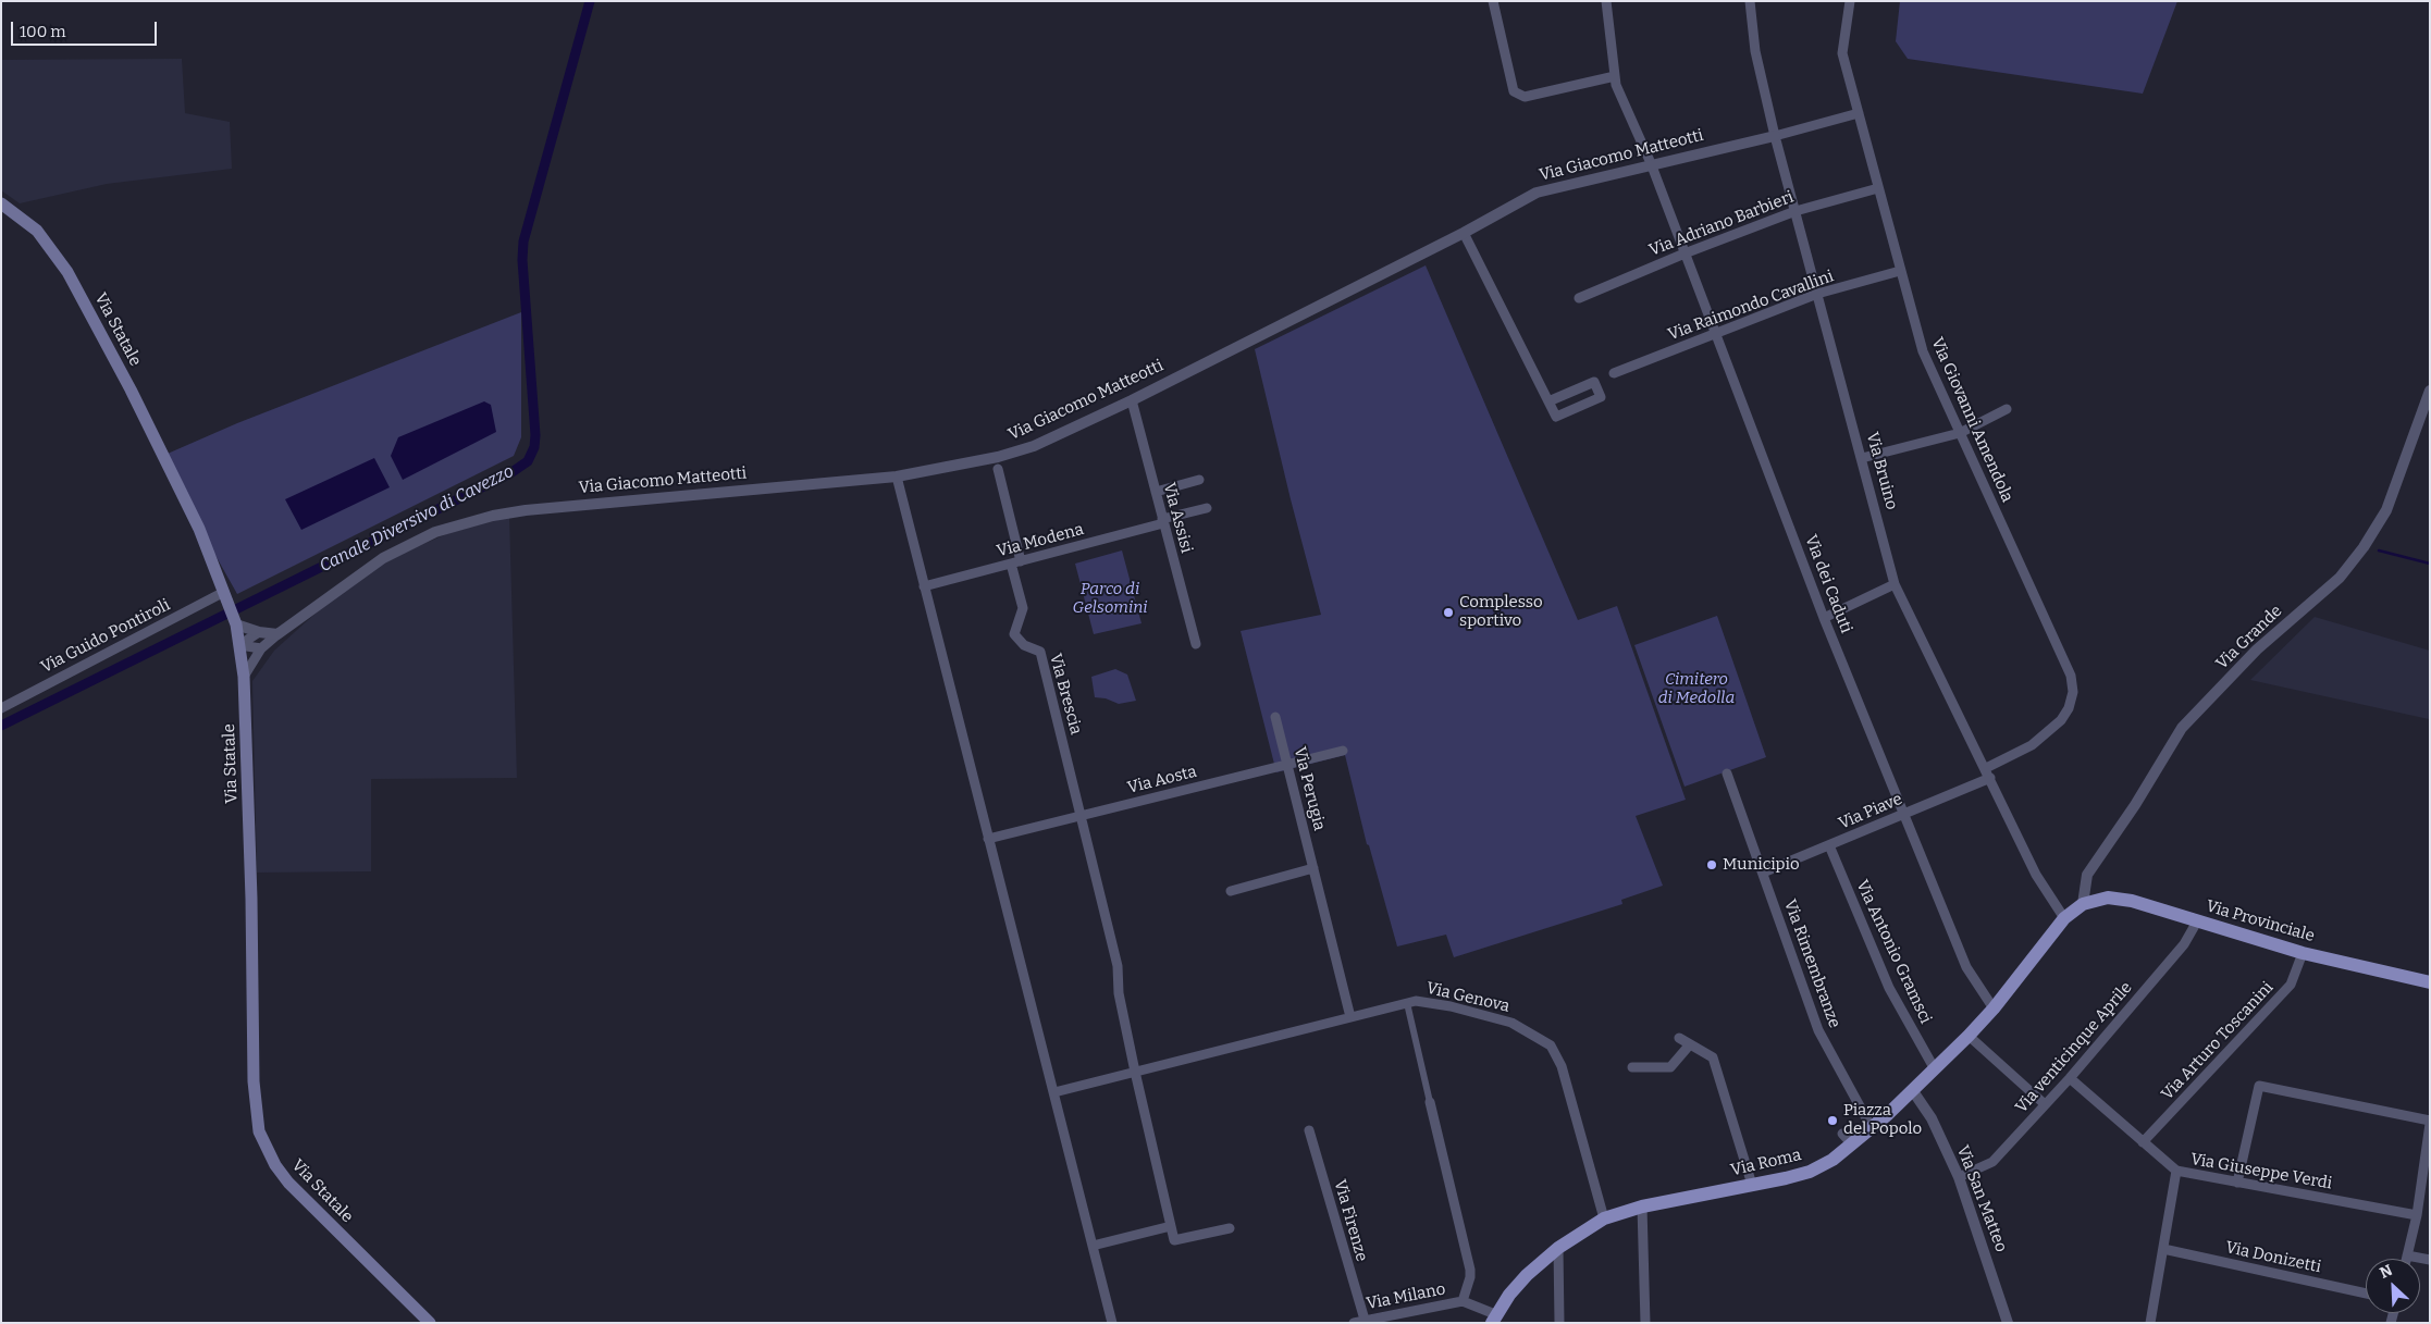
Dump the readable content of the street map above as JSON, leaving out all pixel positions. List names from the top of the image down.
{
  "streets": {
    "main road": ["Via Statale", "Via Provinciale", "Via Roma"],
    "street": [
      "Via Giacomo Matteotti",
      "Via Adriano Barbieri",
      "Via Raimondo Cavallini",
      "Via Giovanni Amendola",
      "Via Bruino",
      "Via Assisi",
      "Via Modena",
      "Via dei Caduti",
      "Via Guido Pontiroli",
      "Via Grande",
      "Via Brescia",
      "Via Aosta",
      "Via Perugia",
      "Via Piave",
      "Via Antonio Gramsci",
      "Via Rimembranze",
      "Via Genova",
      "Via Arturo Toscanini",
      "Via venticinque Aprile",
      "Via Giuseppe Verdi",
      "Via San Matteo",
      "Via Firenze",
      "Via Donizetti",
      "Via Milano"
    ]
  },
  "crossings": [
    ["Via Giacomo Matteotti", "Via Giovanni Amendola"],
    ["Via Giacomo Matteotti", "Via Bruino"],
    ["Via Giacomo Matteotti", "Via Assisi"],
    ["Via Giacomo Matteotti", "Via dei Caduti"],
    ["Via Adriano Barbieri", "Via Giovanni Amendola"],
    ["Via Adriano Barbieri", "Via Bruino"],
    ["Via Adriano Barbieri", "Via dei Caduti"],
    ["Via Raimondo Cavallini", "Via Giovanni Amendola"],
    ["Via Raimondo Cavallini", "Via Bruino"],
    ["Via Raimondo Cavallini", "Via dei Caduti"],
    ["Via Statale", "Via Guido Pontiroli"],
    ["Via Giovanni Amendola", "Via Bruino"],
    ["Via Bruino", "Via Piave"],
    ["Via Bruino", "Via Roma"],
    ["Via Assisi", "Via Modena"],
    ["Via Modena", "Via Brescia"],
    ["Via dei Caduti", "Via Piave"],
    ["Via dei Caduti", "Via Roma"],
    ["Via Grande", "Via Provinciale"],
    ["Via Grande", "Via Roma"],
    ["Via Brescia", "Via Aosta"],
    ["Via Aosta", "Via Perugia"],
    ["Via Perugia", "Via Genova"],
    ["Via Piave", "Via Antonio Gramsci"],
    ["Via Piave", "Via Rimembranze"],
    ["Via Provinciale", "Via Arturo Toscanini"],
    ["Via Provinciale", "Via venticinque Aprile"],
    ["Via Provinciale", "Via Roma"],
    ["Via Antonio Gramsci", "Via Roma"],
    ["Via Rimembranze", "Via Roma"],
    ["Via Genova", "Via Roma"],
    ["Via Arturo Toscanini", "Via Giuseppe Verdi"],
    ["Via venticinque Aprile", "Via Giuseppe Verdi"],
    ["Via venticinque Aprile", "Via San Matteo"],
    ["Via Roma", "Via San Matteo"],
    ["Via Roma", "Via Milano"],
    ["Via Firenze", "Via Milano"]
  ],
  "water": ["Canale Diversivo di Cavezzo"],
  "parks": ["Parco di Gelsomini", "Cimitero di Medolla"],
  "places": ["Complesso sportivo", "Municipio", "Piazza del Popolo"],
  "scale_bar": "100 m",
  "north": "top left"
}
